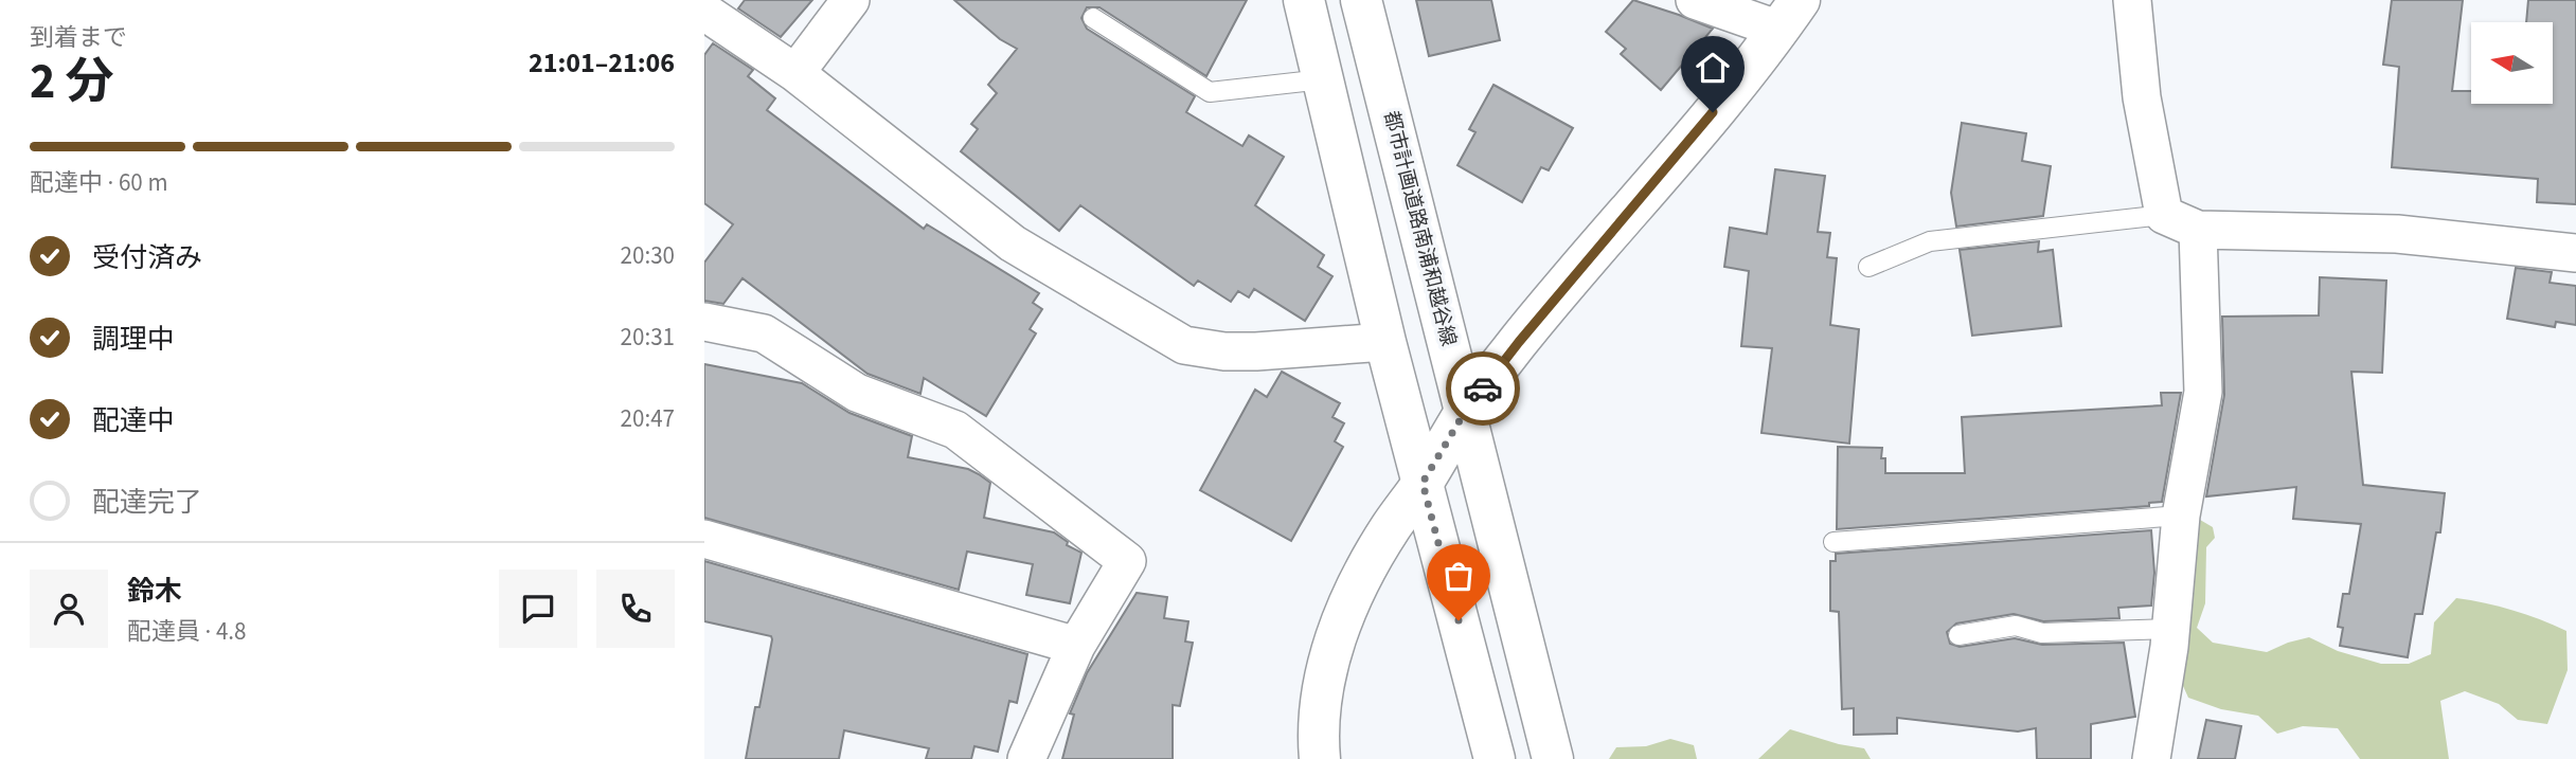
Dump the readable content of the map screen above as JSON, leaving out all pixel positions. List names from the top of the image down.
{
  "streets": {
    "street": ["都市計画道路南浦和越谷線"]
  },
  "north": "left",
  "page": {
    "heading": ["2 分", "到着まで", "21:01–21:06"],
    "panel": ["鈴木", "配達員 · 4.8"],
    "bar": "配達中 · 60 m",
    "list": [
      ["受付済み", "20:30"],
      ["調理中", "20:31"],
      ["配達中", "20:47"],
      "配達完了"
    ]
  }
}
